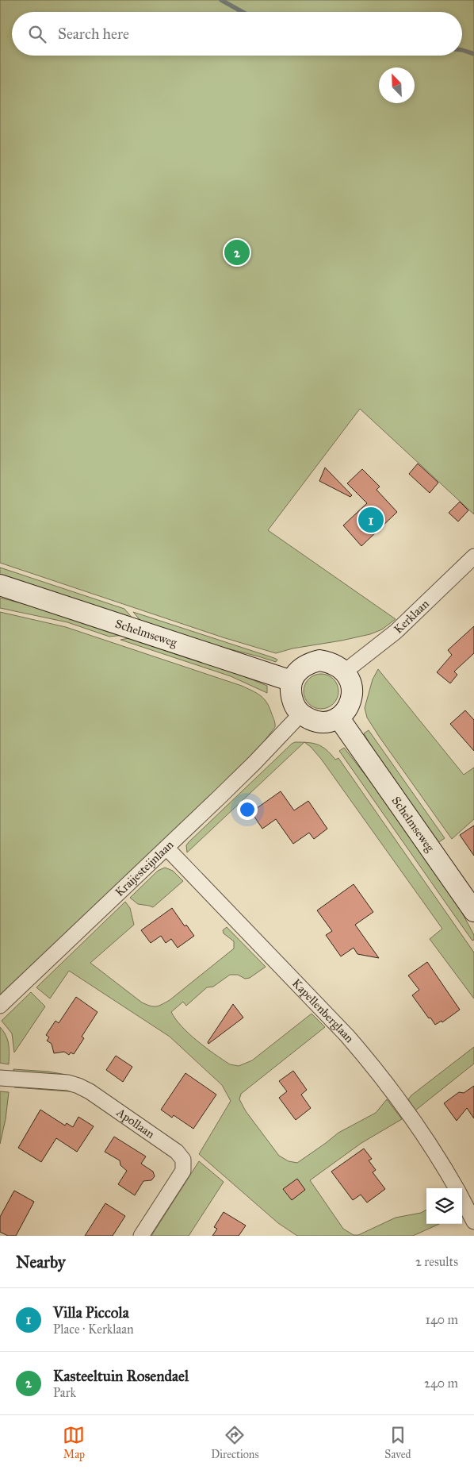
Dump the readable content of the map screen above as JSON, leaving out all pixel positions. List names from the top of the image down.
{
  "streets": {
    "main road": ["Schelmseweg"],
    "street": [
      "Kerklaan",
      "Kraijesteijnlaan",
      "Kapellenberglaan",
      "Apollaan"
    ]
  },
  "crossings": [
    ["Kerklaan", "Schelmseweg"],
    ["Kerklaan", "Kraijesteijnlaan"],
    ["Schelmseweg", "Kraijesteijnlaan"],
    ["Kraijesteijnlaan", "Kapellenberglaan"]
  ],
  "north": "top left",
  "page": {
    "search": "Search here",
    "pins": ["2", "1"],
    "heading": ["Nearby", "2 results"],
    "list": [
      {
        "mark": "1",
        "name": "Villa Piccola",
        "note": "Place · Kerklaan",
        "value": "140 m"
      },
      {
        "mark": "2",
        "name": "Kasteeltuin Rosendael",
        "note": "Park",
        "value": "240 m"
      }
    ],
    "nav": ["Map", "Directions", "Saved"]
  }
}
